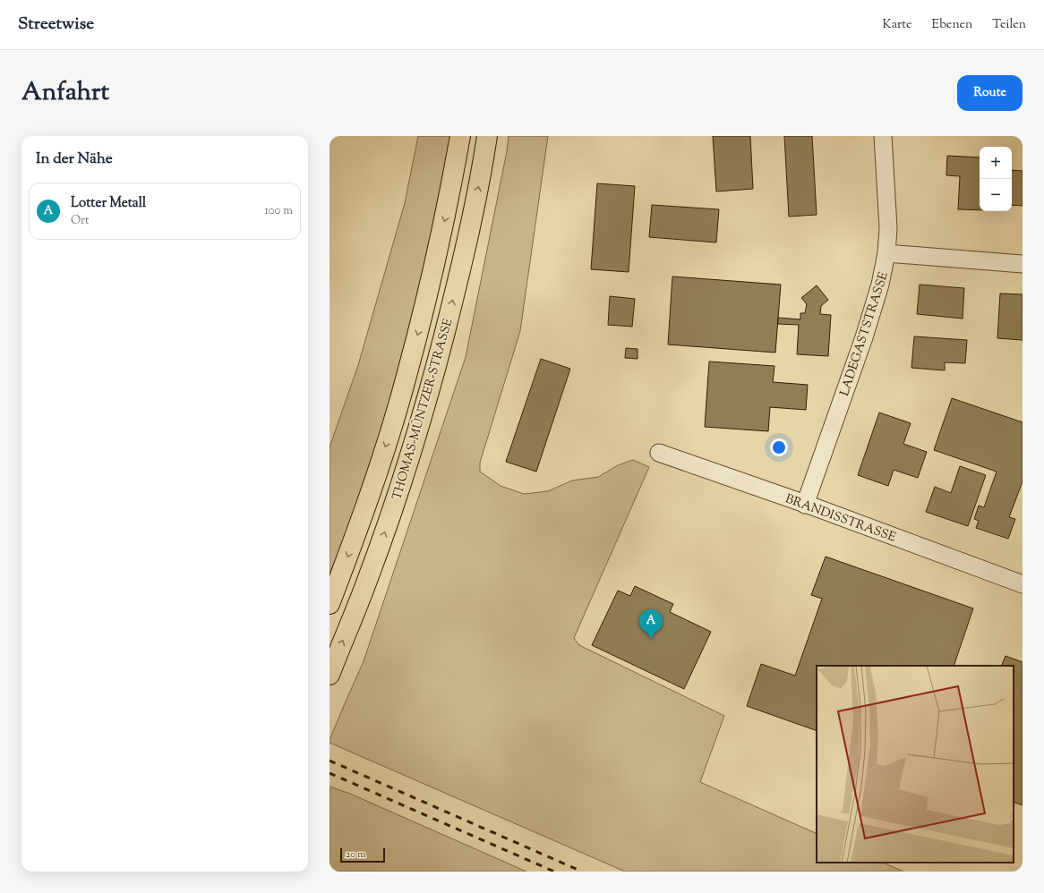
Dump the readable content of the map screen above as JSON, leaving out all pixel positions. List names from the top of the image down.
{
  "streets": {
    "main road": ["THOMAS-MÜNTZER-STRASSE"],
    "street": ["LADEGASTSTRASSE", "BRANDISSTRASSE"]
  },
  "crossings": [
    ["LADEGASTSTRASSE", "BRANDISSTRASSE"]
  ],
  "scale_bar": "20 m",
  "page": {
    "header": "Streetwise",
    "nav": ["Karte", "Ebenen", "Teilen"],
    "title": "Anfahrt",
    "buttons": "Route",
    "heading": "In der Nähe",
    "map_buttons": ["+", "−"],
    "list": [
      {
        "mark": "A",
        "name": "Lotter Metall",
        "note": "Ort",
        "value": "100 m"
      }
    ],
    "pins": "A",
    "scale": "20 m"
  }
}
